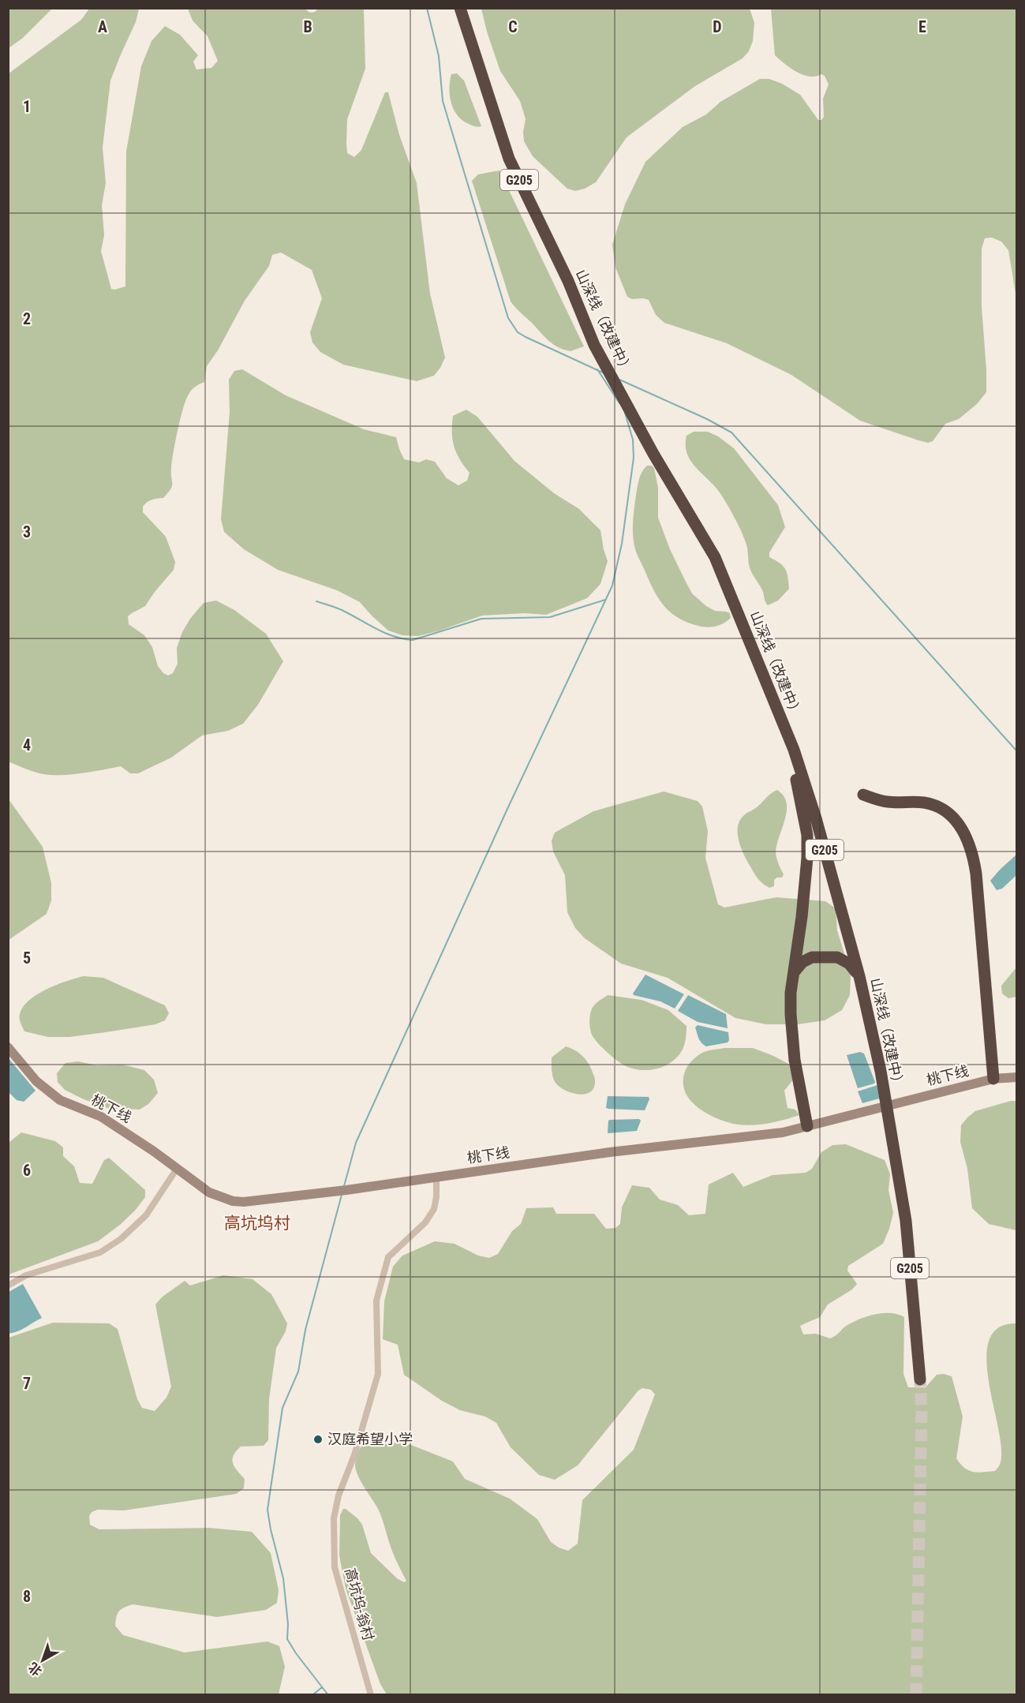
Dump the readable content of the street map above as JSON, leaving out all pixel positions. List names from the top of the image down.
{
  "streets": {
    "highway": ["G205", "山深线（改建中）"],
    "main road": ["桃下线"],
    "street": ["高坑坞-翁村"]
  },
  "crossings": [
    ["桃下线", "高坑坞-翁村"]
  ],
  "districts": ["高坑坞村"],
  "places": ["汉庭希望小学"],
  "north": "bottom left",
  "grid": {
    "columns": [
      "A",
      "B",
      "C",
      "D",
      "E"
    ],
    "rows": [
      "1",
      "2",
      "3",
      "4",
      "5",
      "6",
      "7",
      "8"
    ]
  }
}
